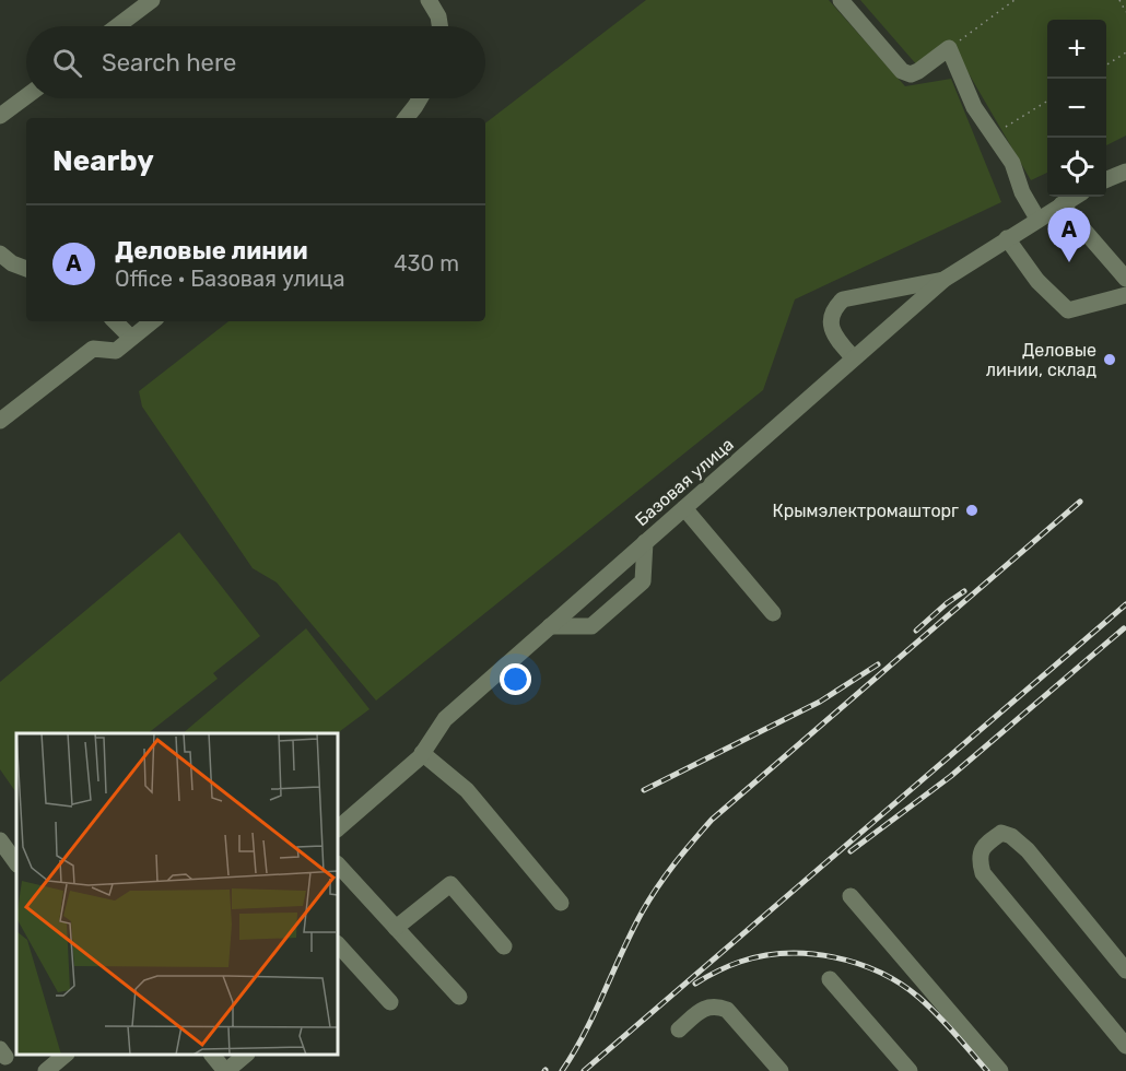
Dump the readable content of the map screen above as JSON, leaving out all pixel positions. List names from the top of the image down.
{
  "streets": {
    "street": ["Базовая улица"]
  },
  "places": ["Деловые линии, склад", "Крымэлектромашторг"],
  "page": {
    "map_buttons": ["+", "−"],
    "search": "Search here",
    "heading": "Nearby",
    "list": [
      {
        "mark": "A",
        "name": "Деловые линии",
        "note": "Office · Базовая улица",
        "value": "430 m"
      }
    ],
    "pins": "A"
  }
}
